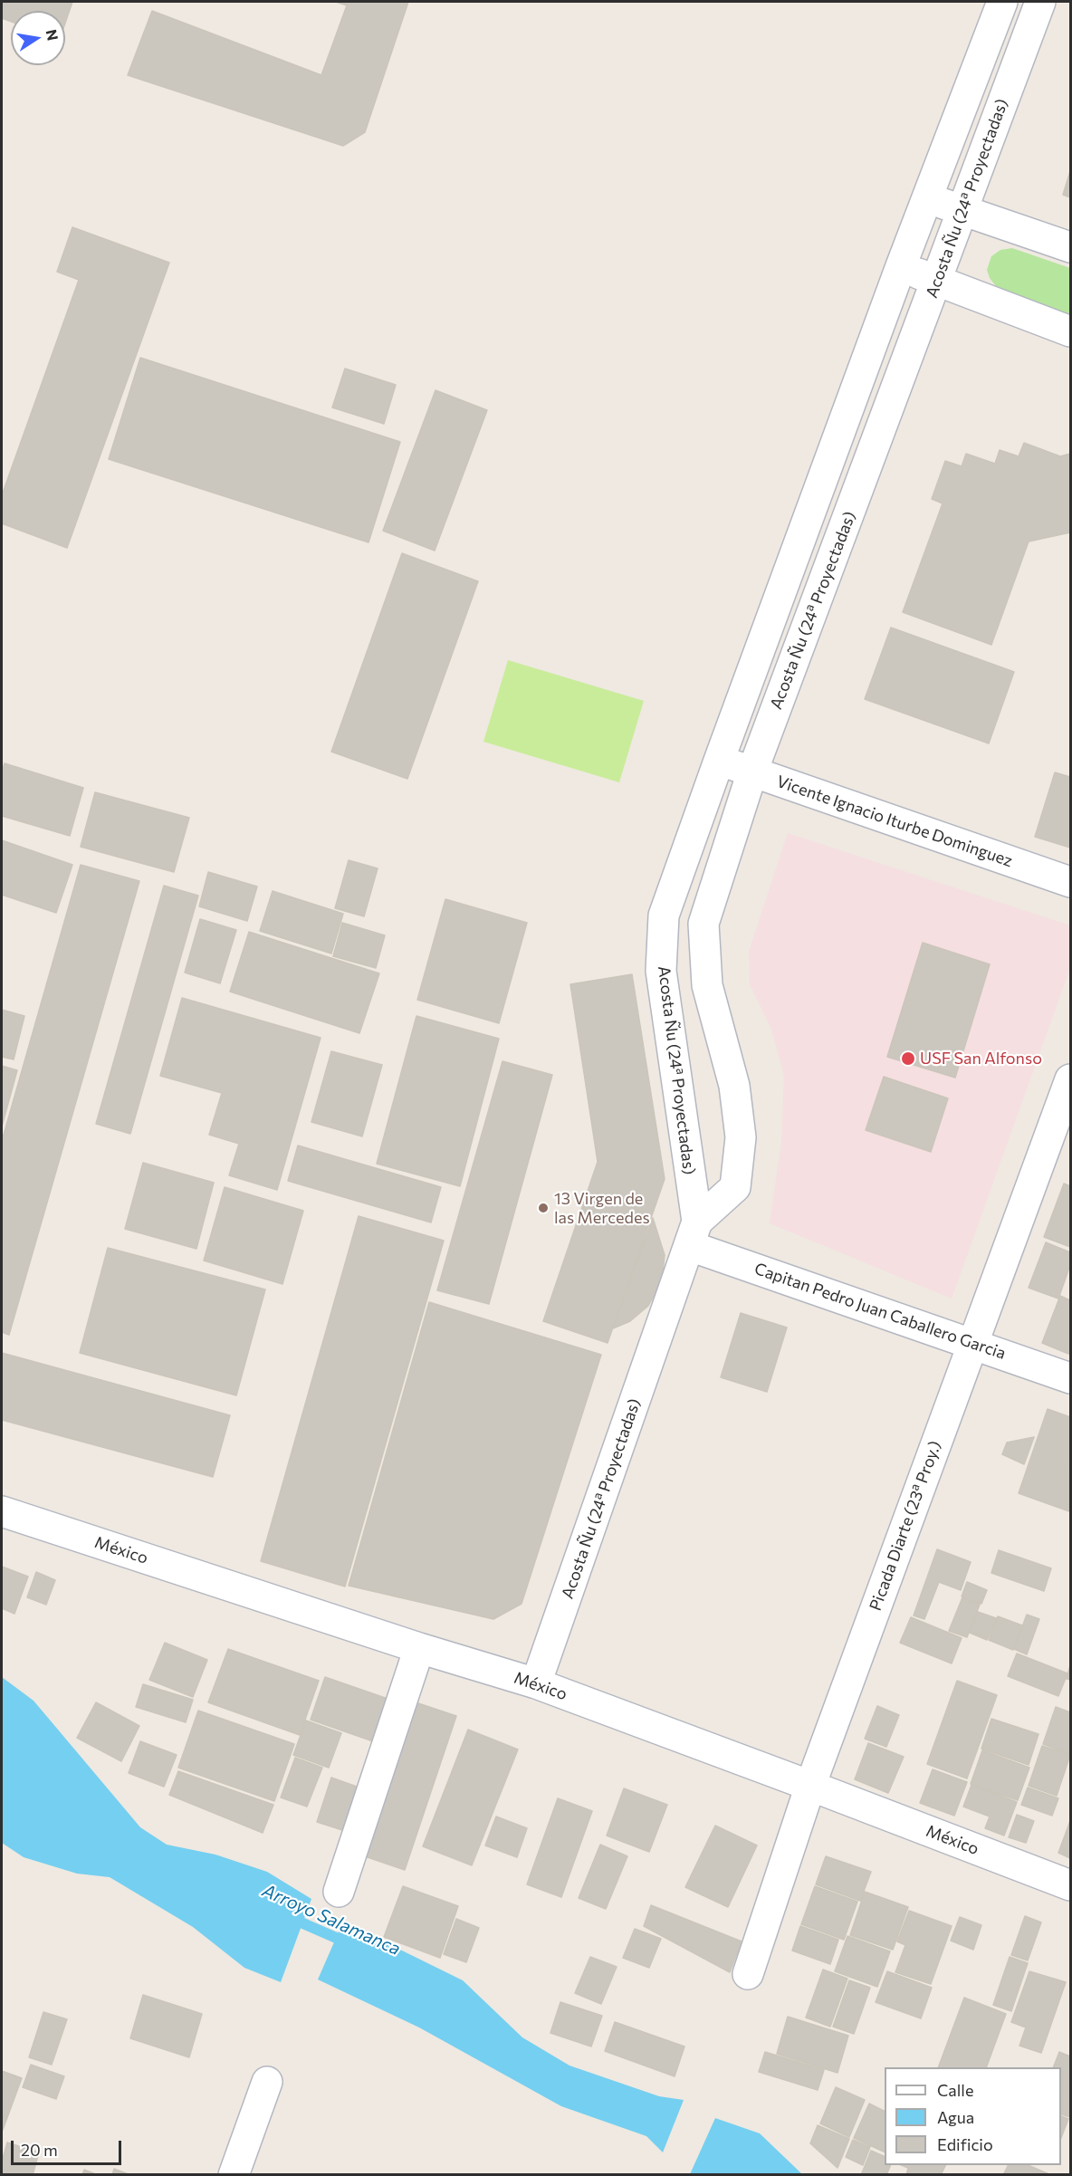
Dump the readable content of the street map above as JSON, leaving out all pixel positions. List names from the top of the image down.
{
  "streets": {
    "street": [
      "Acosta Ñu (24ª Proyectadas)",
      "Vicente Ignacio Iturbe Dominguez",
      "Capitan Pedro Juan Caballero Garcia",
      "Picada Diarte (23ª Proy.)",
      "México"
    ]
  },
  "crossings": [
    ["Acosta Ñu (24ª Proyectadas)", "Vicente Ignacio Iturbe Dominguez"],
    ["Acosta Ñu (24ª Proyectadas)", "Capitan Pedro Juan Caballero Garcia"],
    ["Acosta Ñu (24ª Proyectadas)", "México"],
    ["Capitan Pedro Juan Caballero Garcia", "Picada Diarte (23ª Proy.)"],
    ["Picada Diarte (23ª Proy.)", "México"]
  ],
  "water": ["Arroyo Salamanca"],
  "places": ["USF San Alfonso", "13 Virgen de las Mercedes"],
  "legend": ["Calle", "Agua", "Edificio"],
  "scale_bar": "20 m",
  "north": "right"
}
